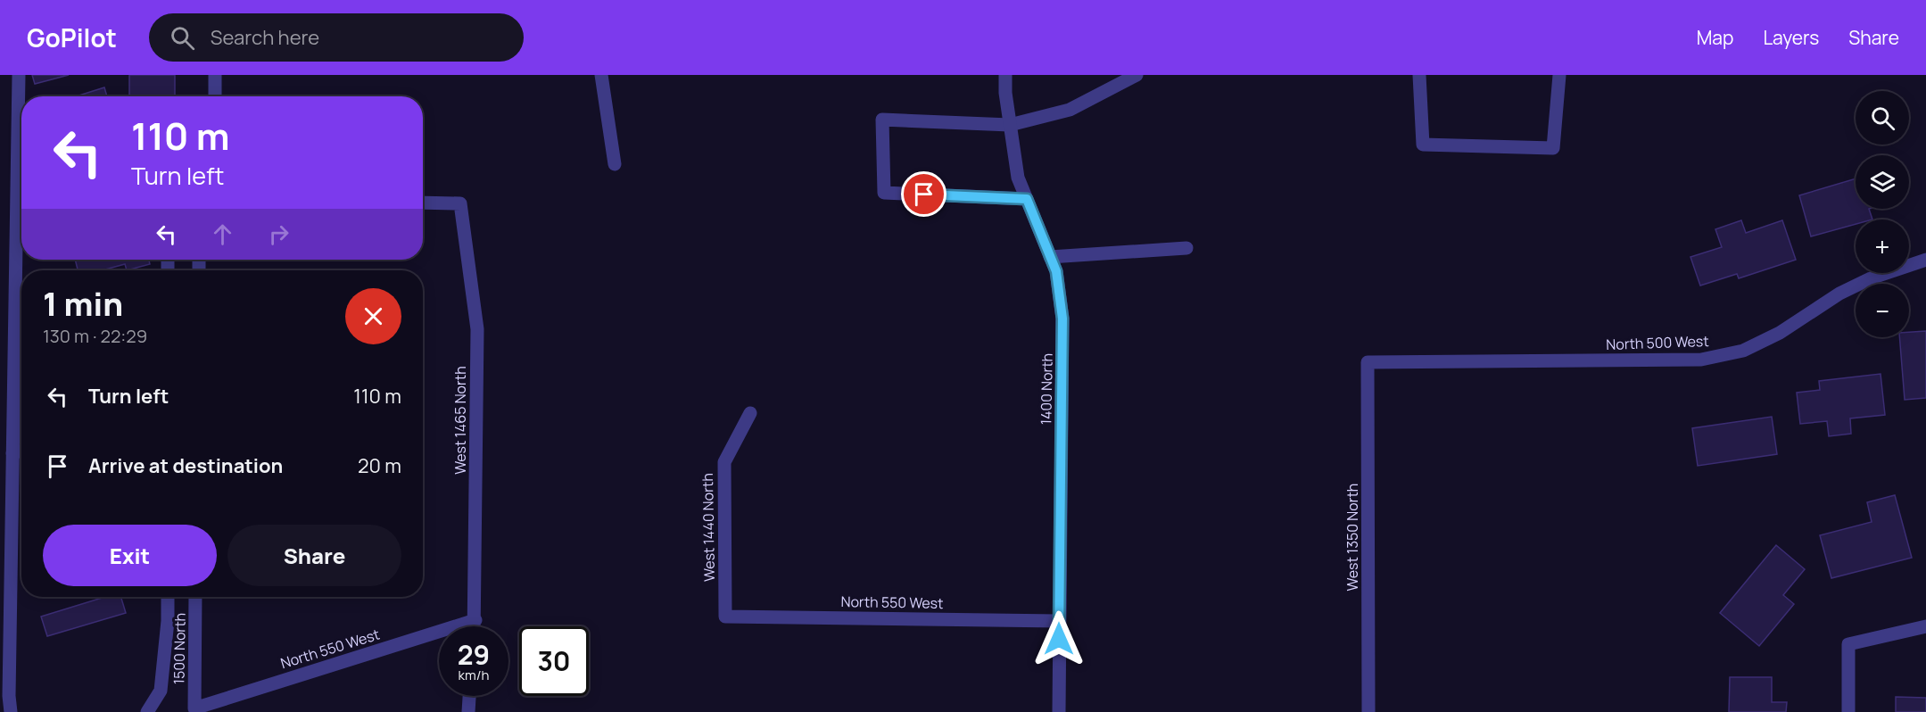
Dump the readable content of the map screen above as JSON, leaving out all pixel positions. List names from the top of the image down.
{
  "streets": {
    "street": [
      "North 500 West",
      "1400 North",
      "West 1465 North",
      "West 1440 North",
      "West 1350 North",
      "North 550 West",
      "1500 North"
    ]
  },
  "crossings": [
    ["North 500 West", "West 1350 North"],
    ["1400 North", "North 550 West"],
    ["West 1465 North", "North 550 West"],
    ["West 1440 North", "North 550 West"],
    ["North 550 West", "1500 North"]
  ],
  "page": {
    "header": "GoPilot",
    "search": "Search here",
    "nav": ["Map", "Layers", "Share"],
    "map_buttons": ["+", "−"],
    "turn": ["110 m", "Turn left"],
    "heading": ["1 min", "130 m · 22:29"],
    "list": [
      {
        "name": "Turn left",
        "value": "110 m"
      },
      {
        "name": "Arrive at destination",
        "value": "20 m"
      }
    ],
    "buttons": ["Exit", "Share"],
    "speed": "29 km/h",
    "limit": "30"
  }
}
